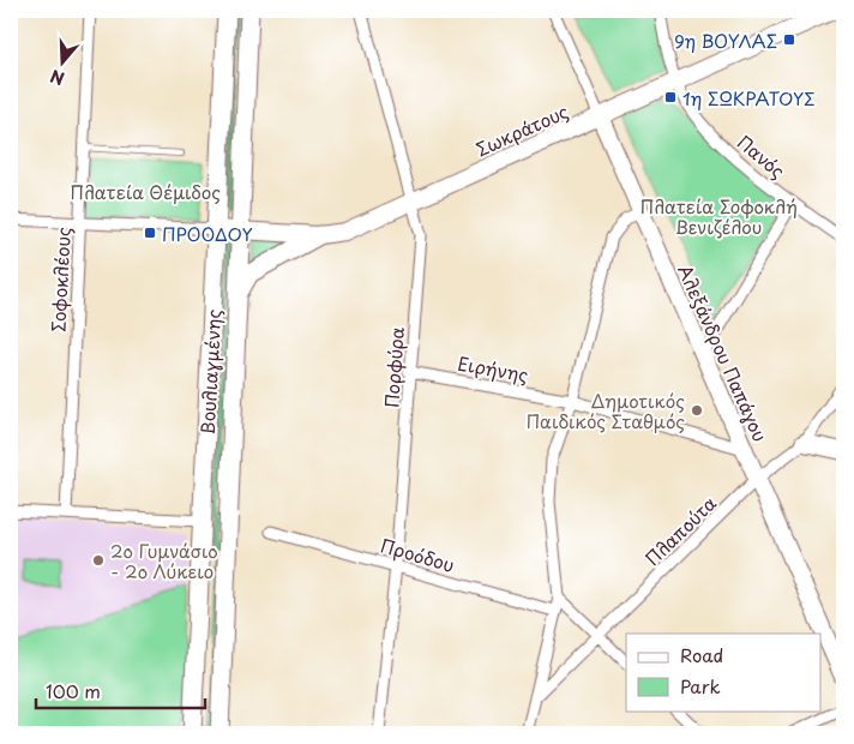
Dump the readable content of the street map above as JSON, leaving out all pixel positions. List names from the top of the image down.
{
  "streets": {
    "main road": ["Βουλιαγμένης"],
    "street": [
      "Σωκράτους",
      "Πανός",
      "Σοφοκλέους",
      "Αλεξάνδρου Παπάγου",
      "Πορφύρα",
      "Ειρήνης",
      "Πλαπούτα",
      "Προόδου"
    ]
  },
  "crossings": [
    ["Σωκράτους", "Πανός"],
    ["Σωκράτους", "Αλεξάνδρου Παπάγου"],
    ["Σωκράτους", "Πορφύρα"],
    ["Σωκράτους", "Βουλιαγμένης"],
    ["Αλεξάνδρου Παπάγου", "Ειρήνης"],
    ["Αλεξάνδρου Παπάγου", "Πλαπούτα"],
    ["Πορφύρα", "Ειρήνης"],
    ["Πορφύρα", "Προόδου"]
  ],
  "parks": ["Πλατεία Θέμιδος", "Πλατεία Σοφοκλή Βενιζέλου"],
  "places": {
    "transit": ["9η ΒΟΥΛΑΣ", "1η ΣΩΚΡΑΤΟΥΣ", "ΠΡΟΟΔΟΥ"],
    "other": ["Δημοτικός Παιδικός Σταθμός", "2ο Γυμνάσιο - 2ο Λύκειο"]
  },
  "legend": ["Road", "Park"],
  "scale_bar": "100 m",
  "north": "bottom"
}
